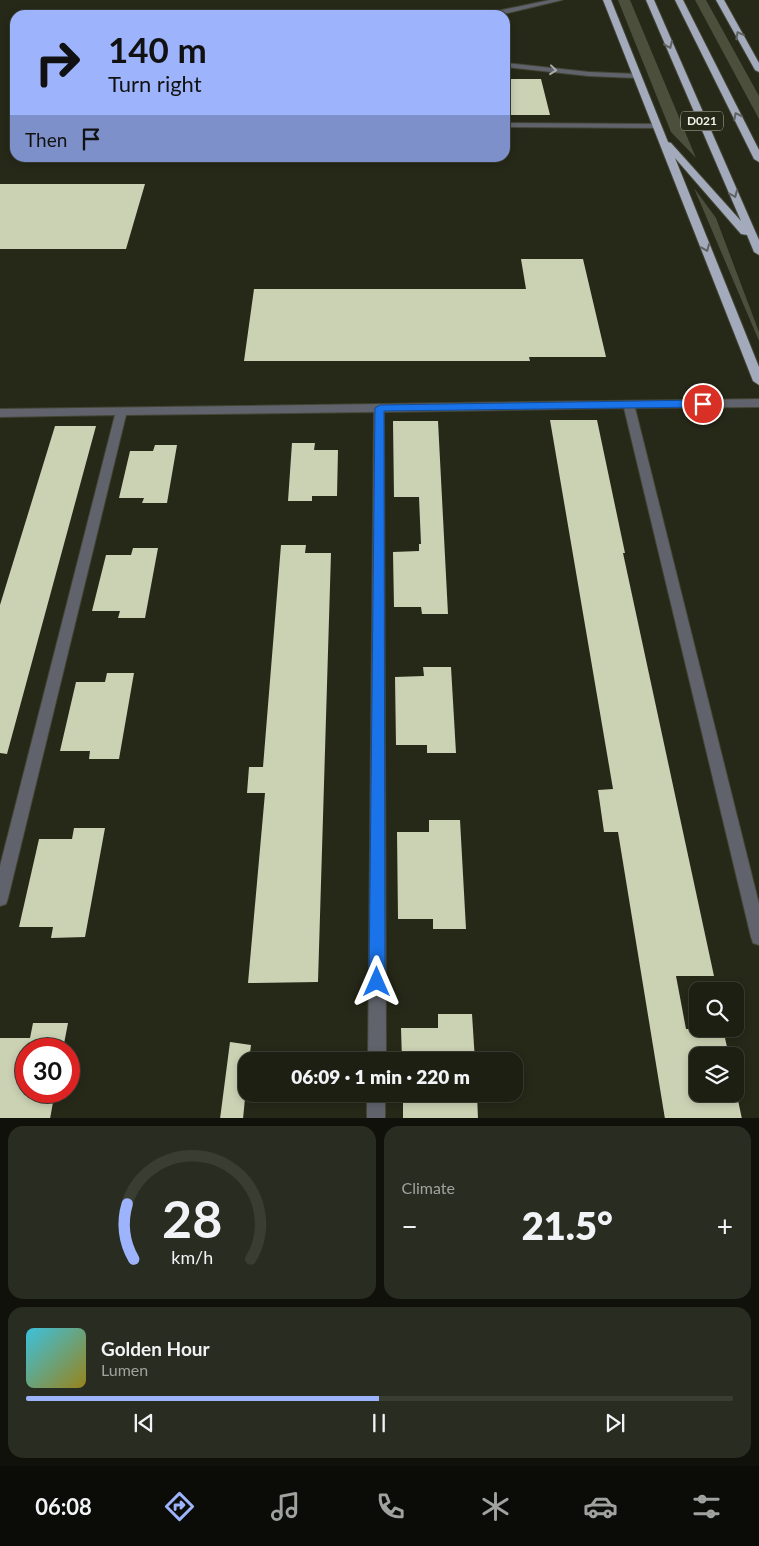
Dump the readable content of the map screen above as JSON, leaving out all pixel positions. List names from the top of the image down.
{
  "streets": {
    "highway": ["D021"]
  },
  "page": {
    "turn": ["140 m", "Turn right"],
    "then": "Then",
    "limit": "30",
    "trip": "06:09 · 1 min · 220 m",
    "tile": "Climate",
    "heat": ["−", "21.5°", "+"],
    "song": ["Golden Hour", "Lumen"],
    "tabs": "06:08",
    "gauge": ["28", "km/h"]
  }
}
